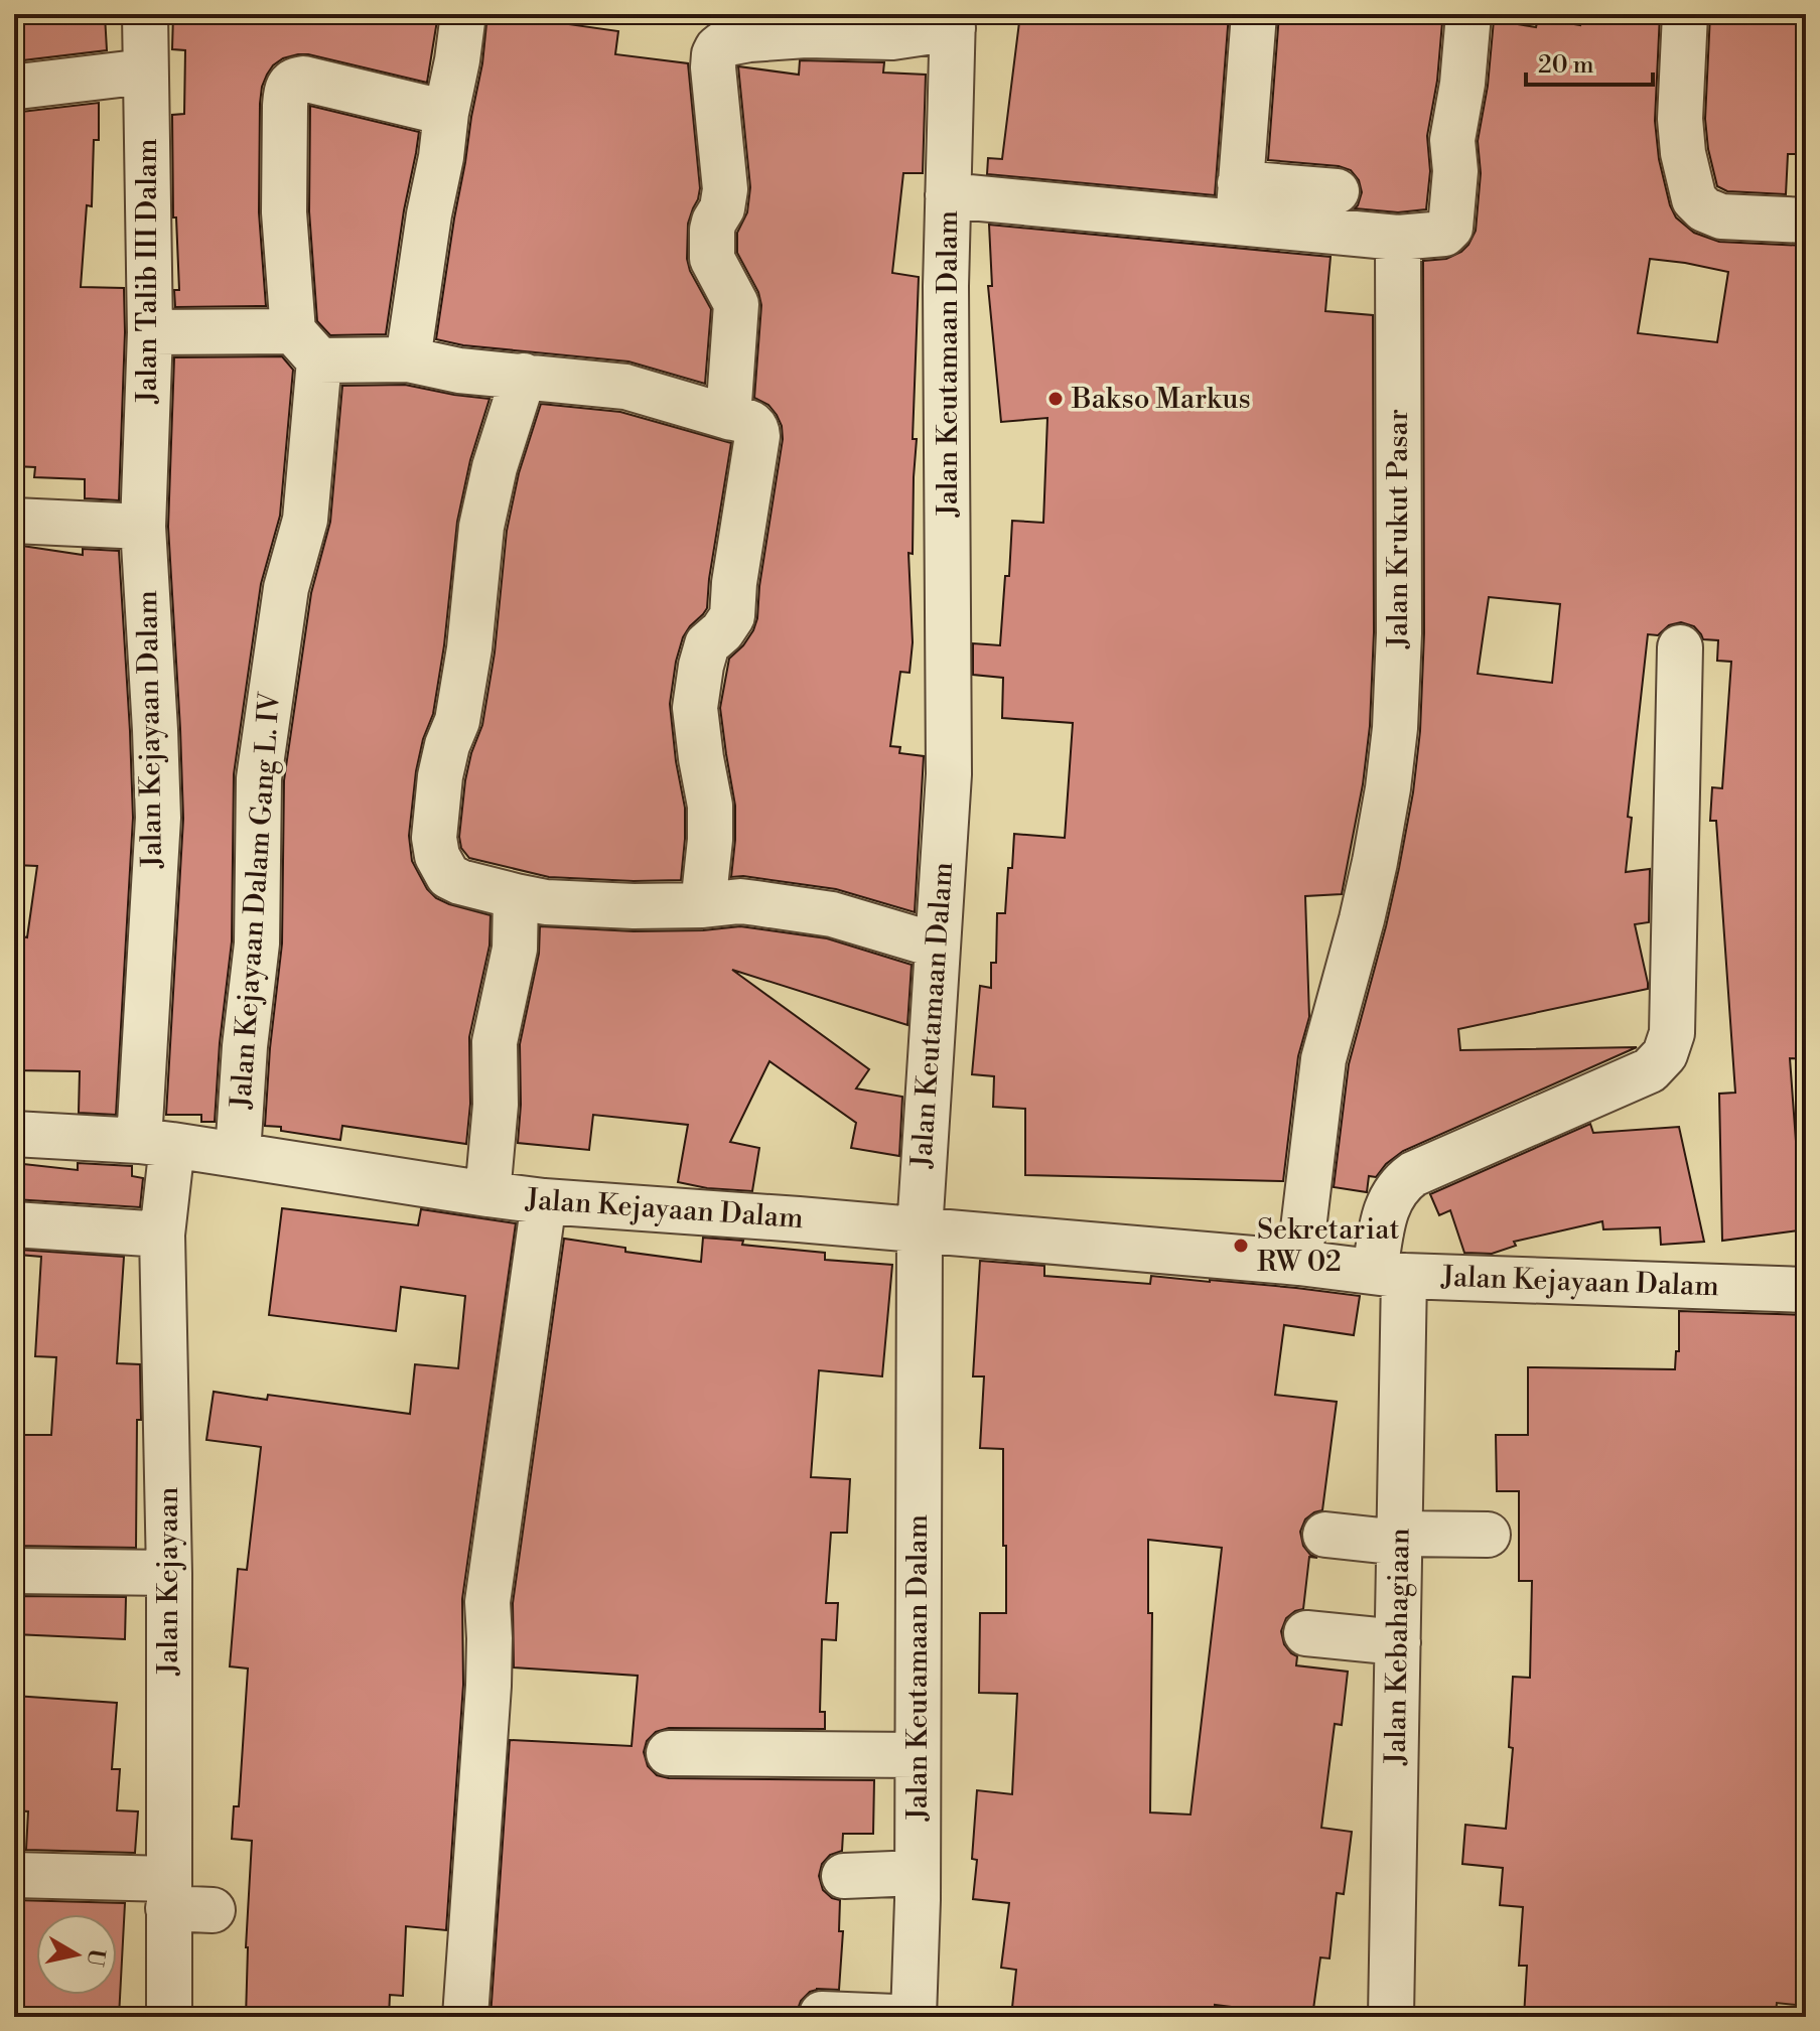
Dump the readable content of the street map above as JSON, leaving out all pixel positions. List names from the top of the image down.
{
  "streets": {
    "street": [
      "Jalan Talib III Dalam",
      "Jalan Keutamaan Dalam",
      "Jalan Krukut Pasar",
      "Jalan Kejayaan Dalam",
      "Jalan Kejayaan Dalam Gang L. IV",
      "Jalan Kejayaan",
      "Jalan Kebahagiaan"
    ]
  },
  "crossings": [
    ["Jalan Talib III Dalam", "Jalan Kejayaan Dalam"],
    ["Jalan Keutamaan Dalam", "Jalan Kejayaan Dalam"],
    ["Jalan Krukut Pasar", "Jalan Kejayaan Dalam"],
    ["Jalan Kejayaan Dalam", "Jalan Kejayaan Dalam Gang L. IV"],
    ["Jalan Kejayaan Dalam", "Jalan Kejayaan"],
    ["Jalan Kejayaan Dalam", "Jalan Kebahagiaan"]
  ],
  "places": ["Bakso Markus", "Sekretariat RW 02"],
  "scale_bar": "20 m",
  "north": "right"
}
